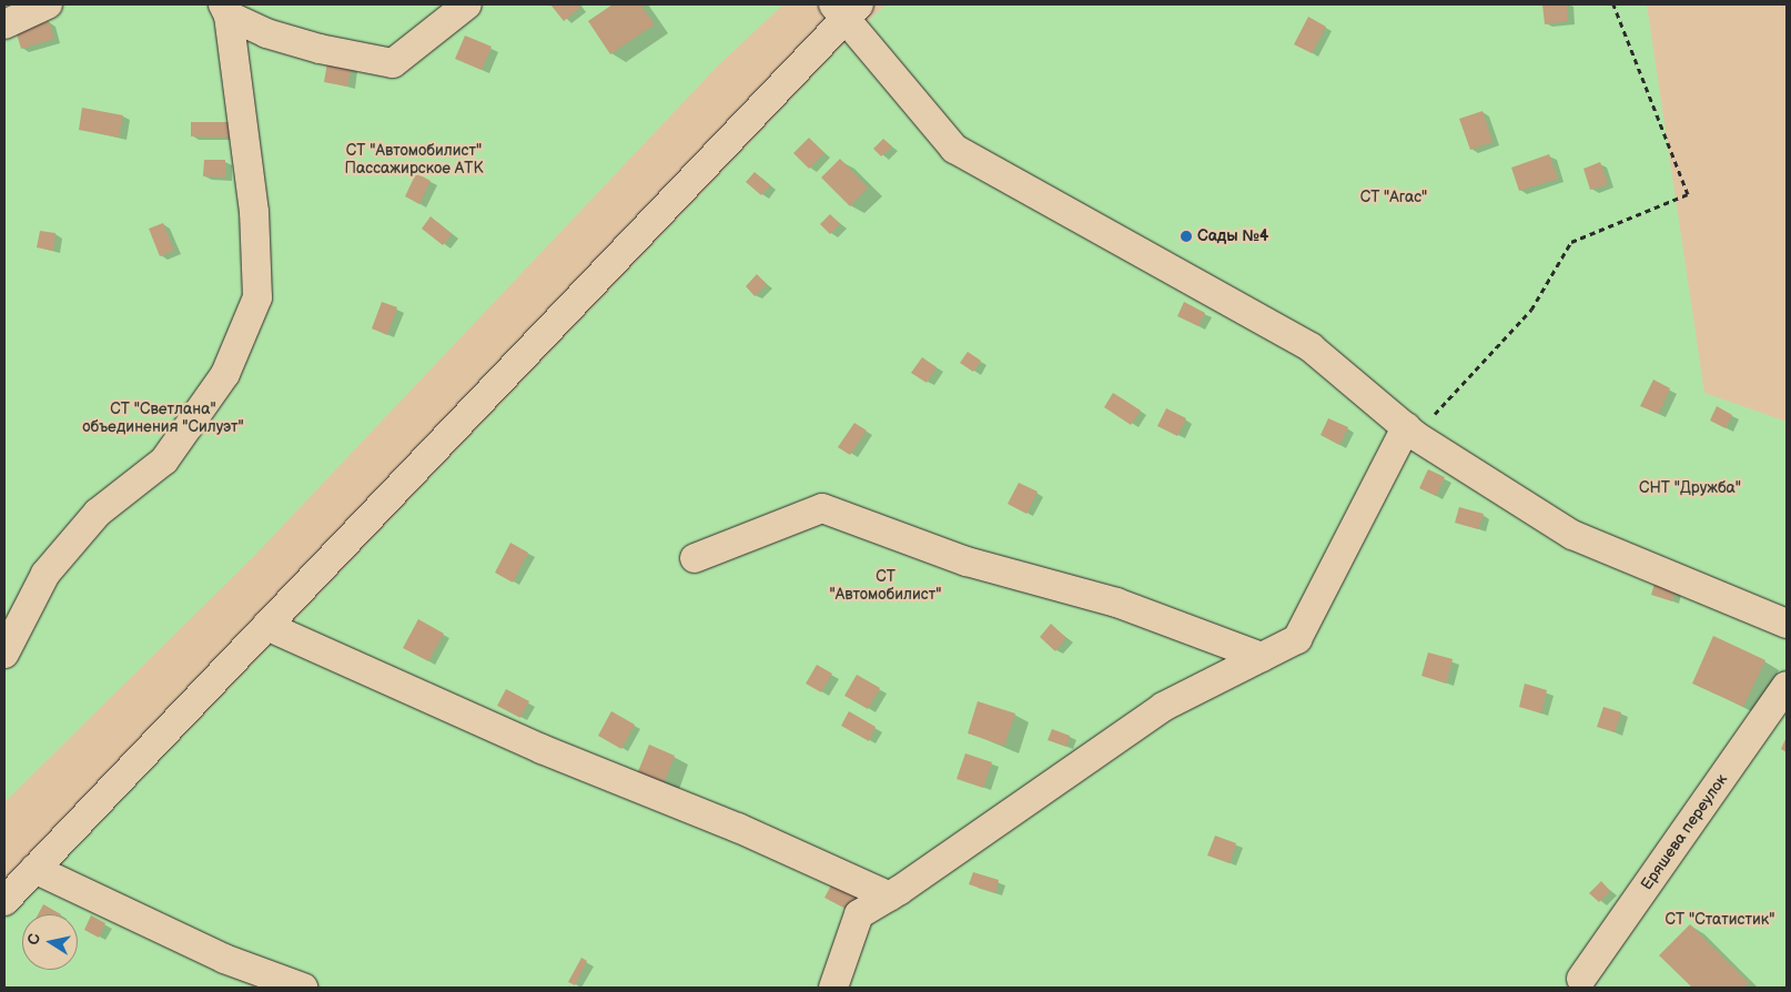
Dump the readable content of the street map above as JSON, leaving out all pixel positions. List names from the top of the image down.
{
  "streets": {
    "street": ["Еряшева переулок"]
  },
  "parks": [
    "СТ \"Автомобилист\" Пассажирское АТК",
    "СТ \"Агас\"",
    "СТ \"Светлана\" объединения \"Силуэт\"",
    "СНТ \"Дружба\"",
    "СТ \"Автомобилист\"",
    "СТ \"Статистик\""
  ],
  "places": ["Сады №4"],
  "north": "left"
}
